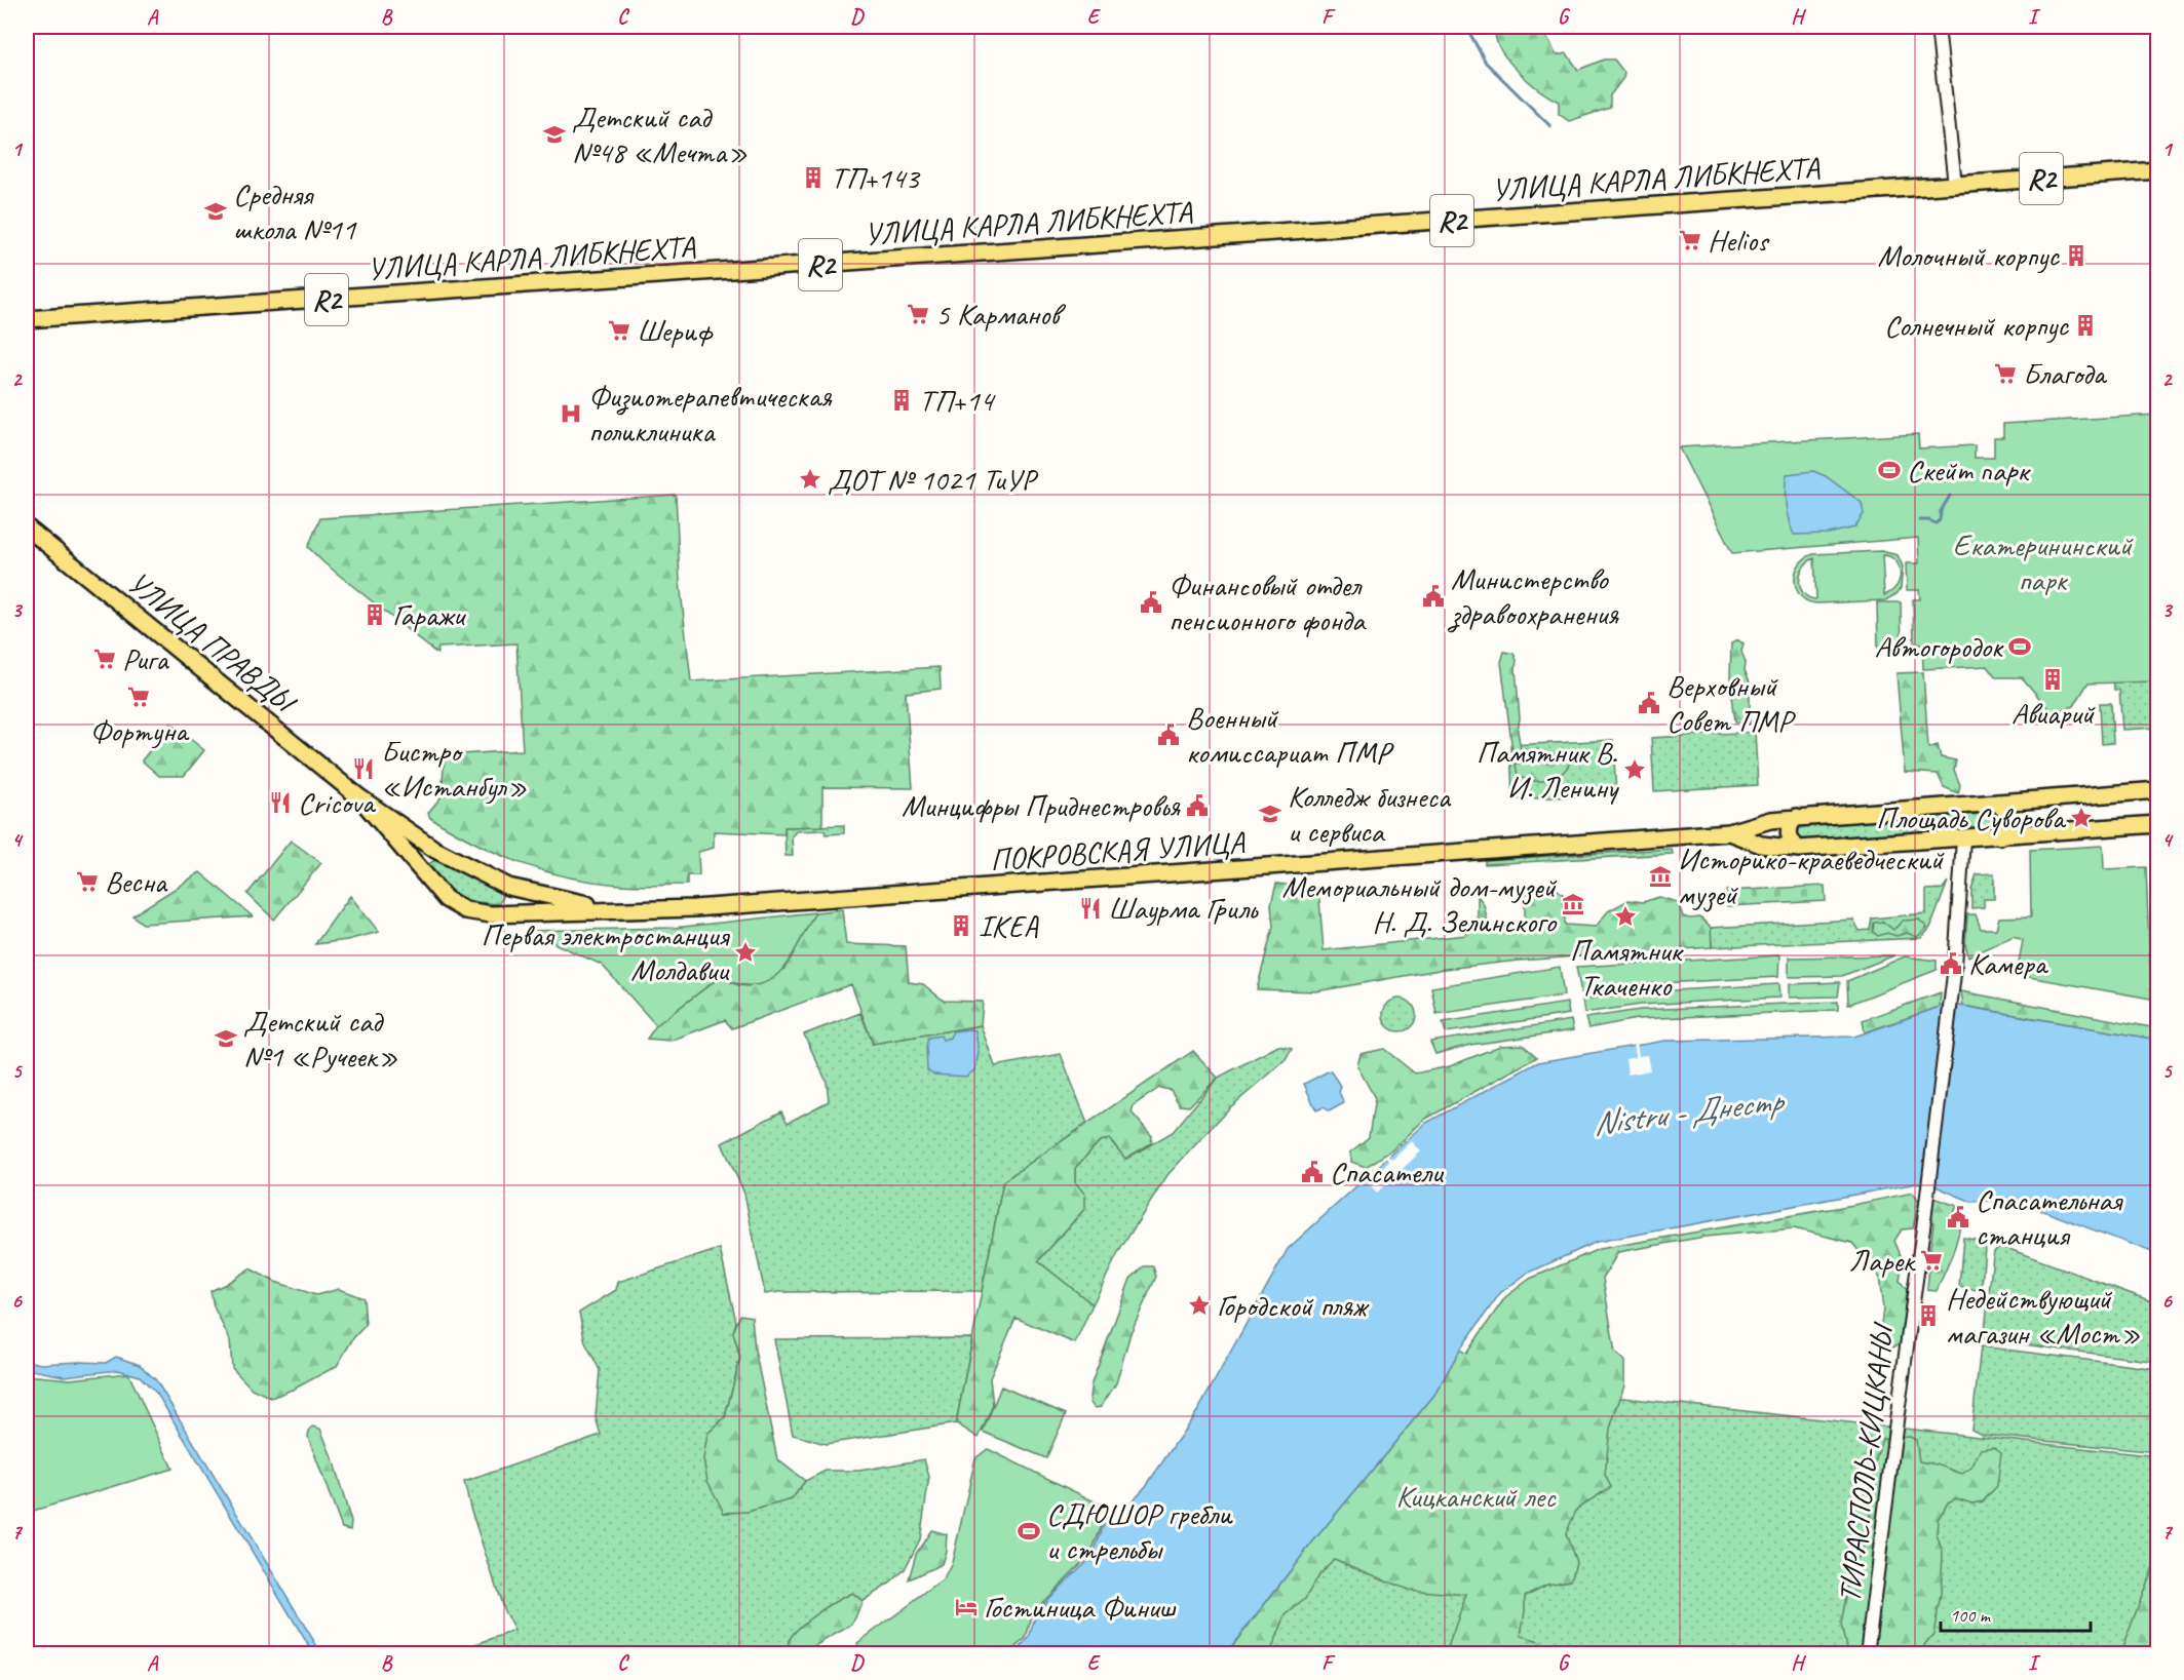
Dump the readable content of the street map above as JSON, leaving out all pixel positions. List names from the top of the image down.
{
  "streets": {
    "main road": [
      "УЛИЦА КАРЛА ЛИБКНЕХТА",
      "R2",
      "УЛИЦА ПРАВДЫ",
      "ПОКРОВСКАЯ УЛИЦА"
    ],
    "street": ["ТИРАСПОЛЬ-КИЦКАНЫ"]
  },
  "crossings": [
    ["УЛИЦА ПРАВДЫ", "ПОКРОВСКАЯ УЛИЦА"],
    ["ПОКРОВСКАЯ УЛИЦА", "ТИРАСПОЛЬ-КИЦКАНЫ"]
  ],
  "water": ["Nistru - Днестр"],
  "parks": ["Екатерининский парк", "Кицканский лес"],
  "places": {
    "school or university": [
      "Детский сад №48 «Мечта»",
      "Средняя школа №11",
      "Колледж бизнеса и сервиса",
      "Детский сад №1 «Ручеек»"
    ],
    "building": [
      "ТП+143",
      "Молочный корпус",
      "Солнечный корпус",
      "ТП+14",
      "Гаражи",
      "Авиарий",
      "IKEA",
      "Недействующий магазин «Мост»"
    ],
    "supermarket": [
      "Helios",
      "5 Карманов",
      "Шериф",
      "Благода",
      "Рига",
      "Фортуна",
      "Весна",
      "Ларек"
    ],
    "hospital": ["Физиотерапевтическая поликлиника"],
    "sports": ["Скейт парк", "Автогородок", "СДЮШОР гребли и стрельбы"],
    "place": [
      "ДОТ № 1021 ТиУР",
      "Памятник В. И. Ленину",
      "Площадь Суворова",
      "Памятник Ткаченко",
      "Первая электростанция Молдавии",
      "Городской пляж"
    ],
    "public building": [
      "Министерство здравоохранения",
      "Финансовый отдел пенсионного фонда",
      "Верховный Совет ПМР",
      "Военный комиссариат ПМР",
      "Минцифры Приднестровья",
      "Камера",
      "Спасатели",
      "Спасательная станция"
    ],
    "restaurant": ["Бистро «Истанбул»", "Cricova", "Шаурма Гриль"],
    "museum": ["Историко-краеведческий музей", "Мемориальный дом-музей Н. Д. Зелинского"],
    "hotel": ["Гостиница Финиш"]
  },
  "scale_bar": "100 m",
  "grid": {
    "columns": [
      "A",
      "B",
      "C",
      "D",
      "E",
      "F",
      "G",
      "H",
      "I"
    ],
    "rows": [
      "1",
      "2",
      "3",
      "4",
      "5",
      "6",
      "7"
    ]
  }
}
